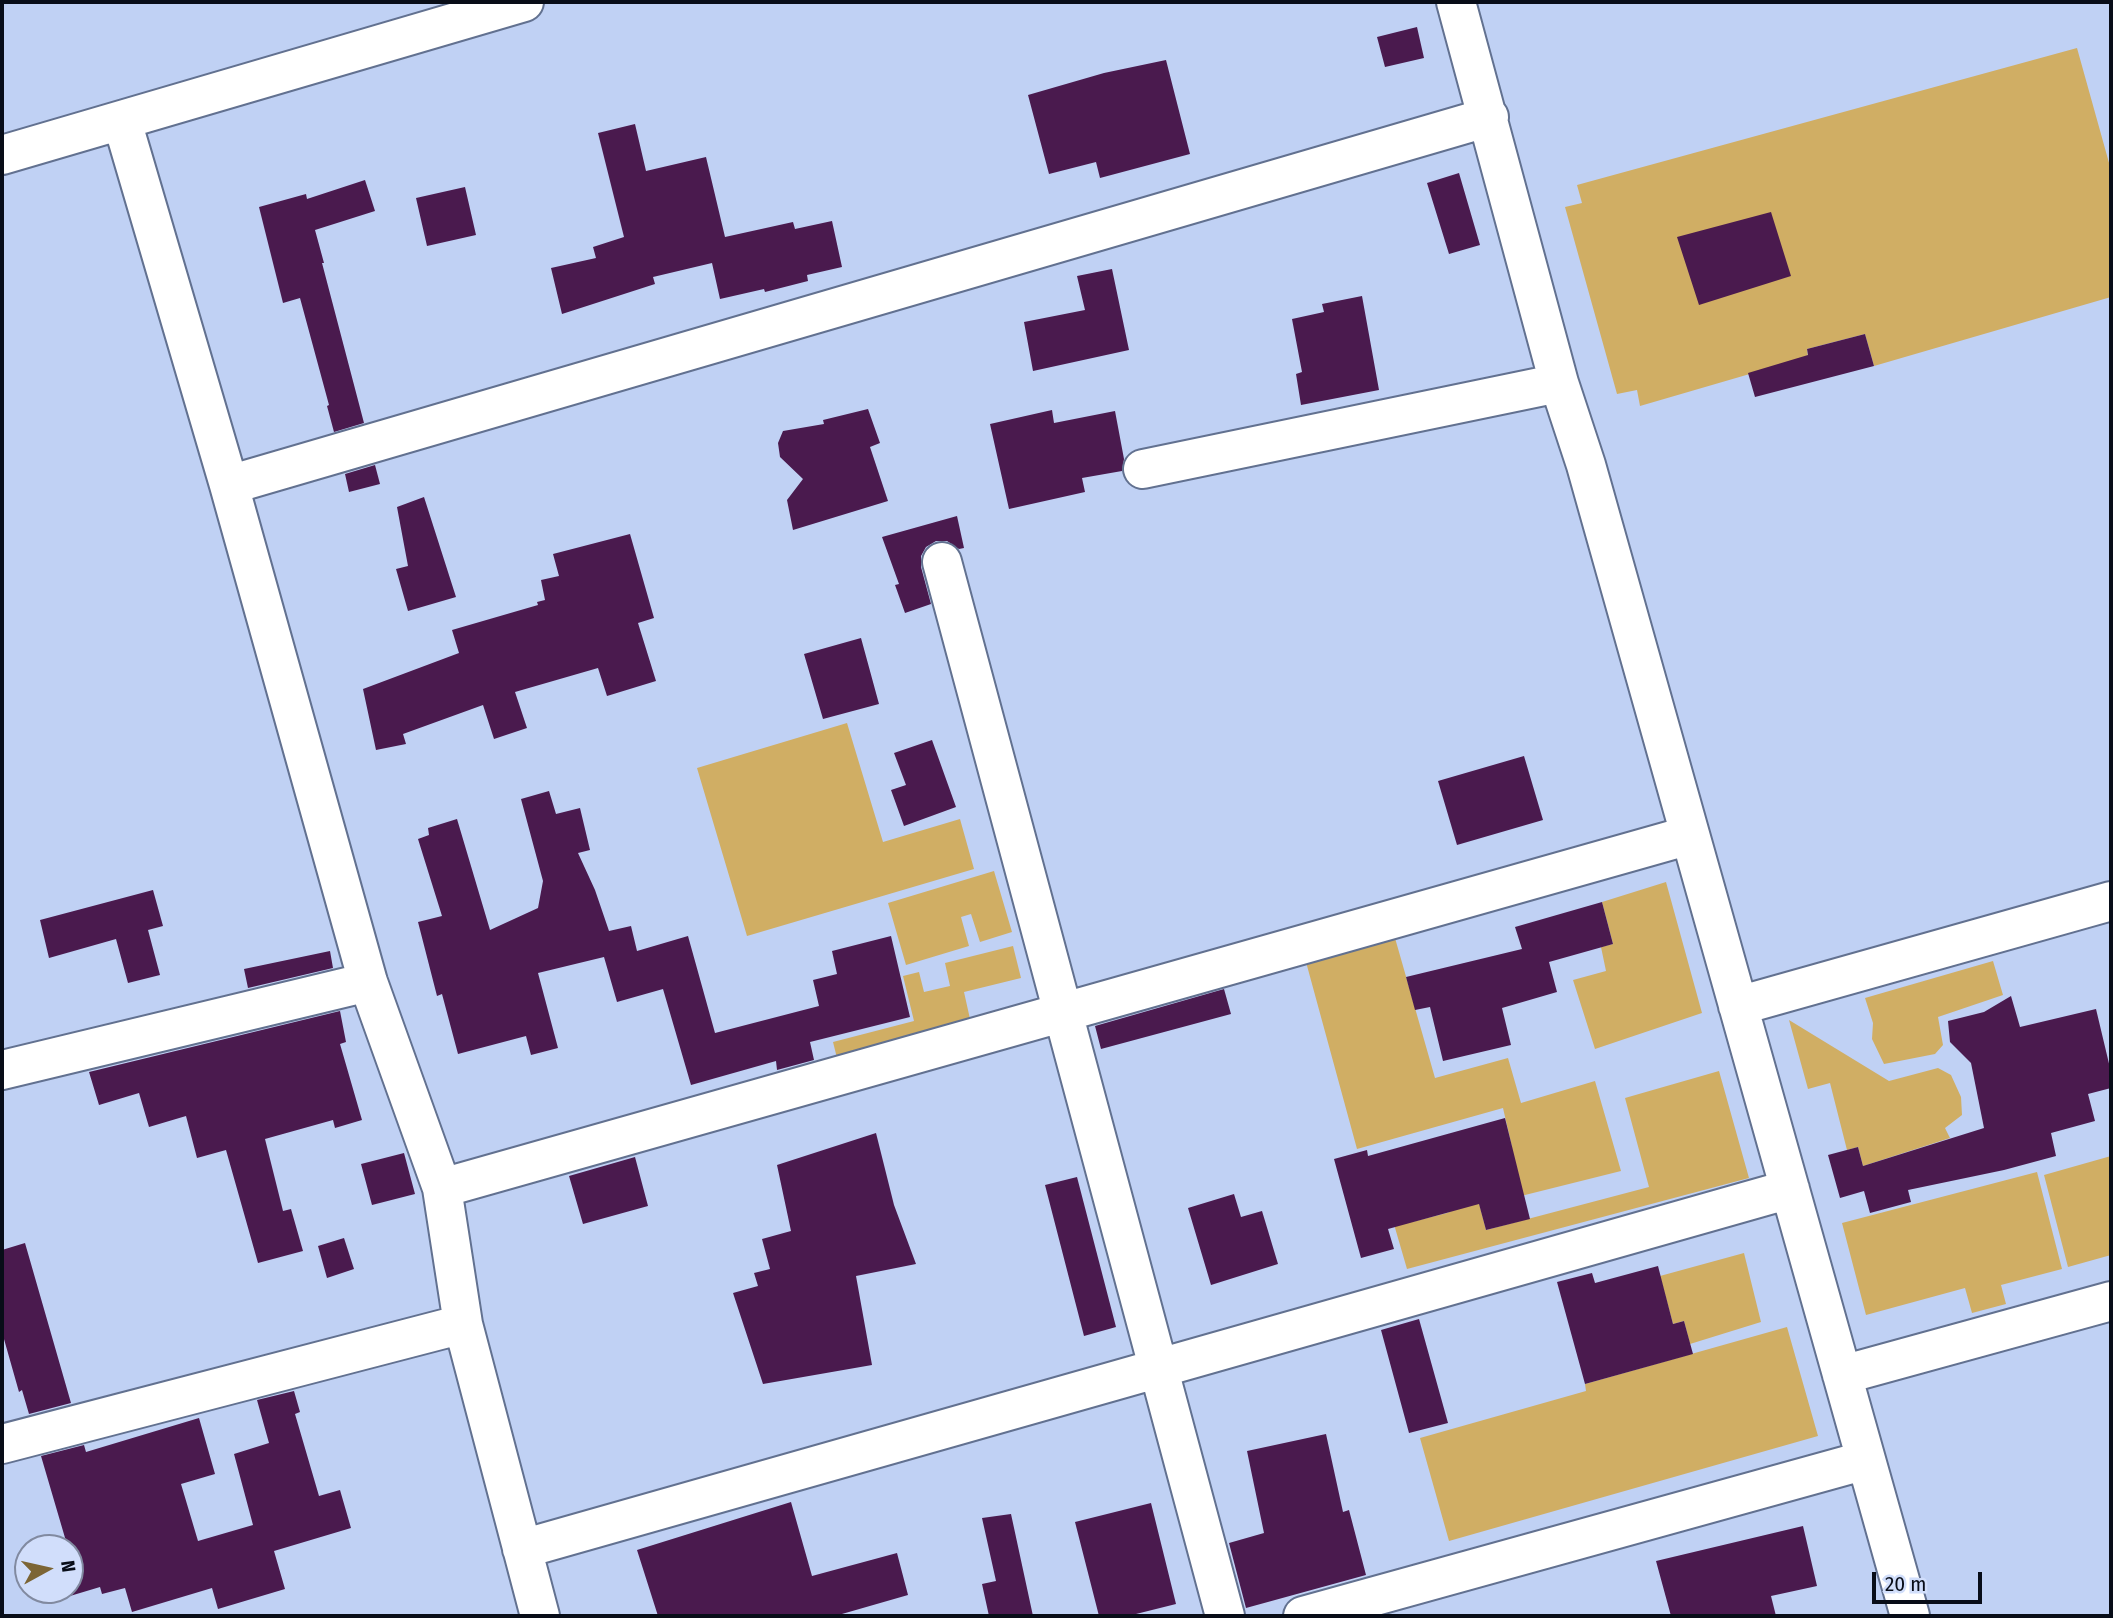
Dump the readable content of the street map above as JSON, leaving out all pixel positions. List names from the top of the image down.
{
  "scale_bar": "20 m",
  "north": "right"
}
